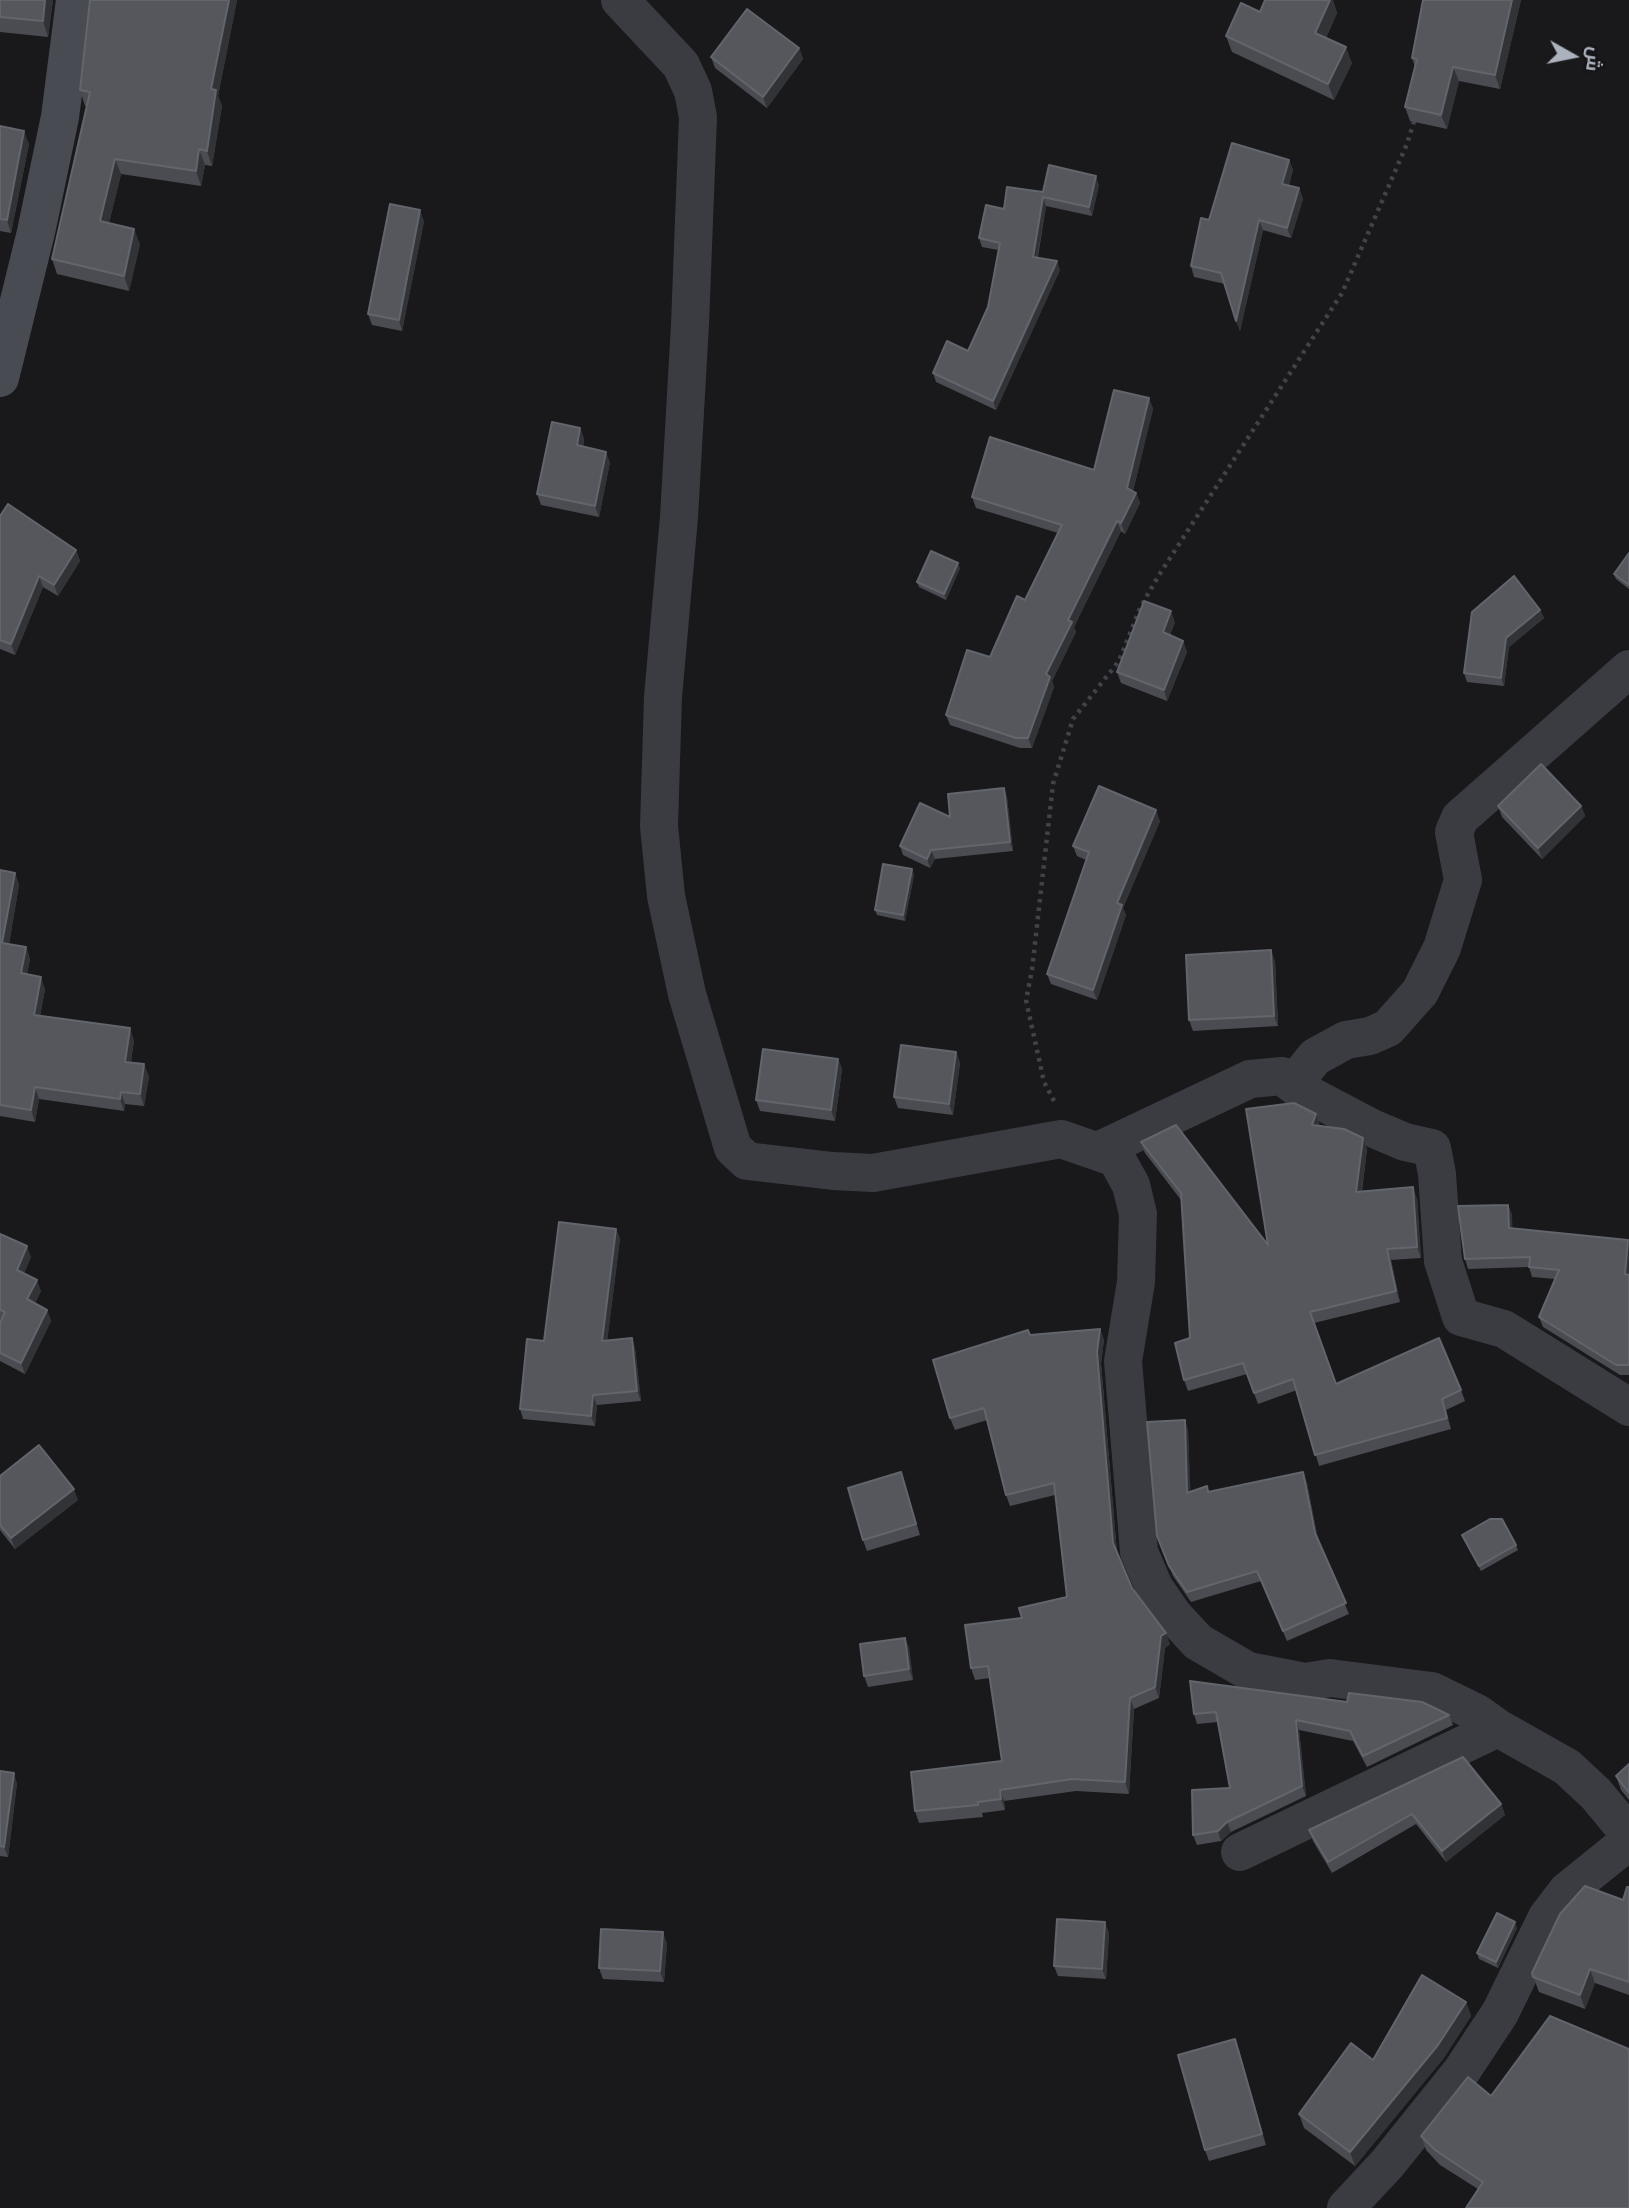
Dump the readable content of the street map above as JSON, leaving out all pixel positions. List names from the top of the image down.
{
  "north": "right"
}
